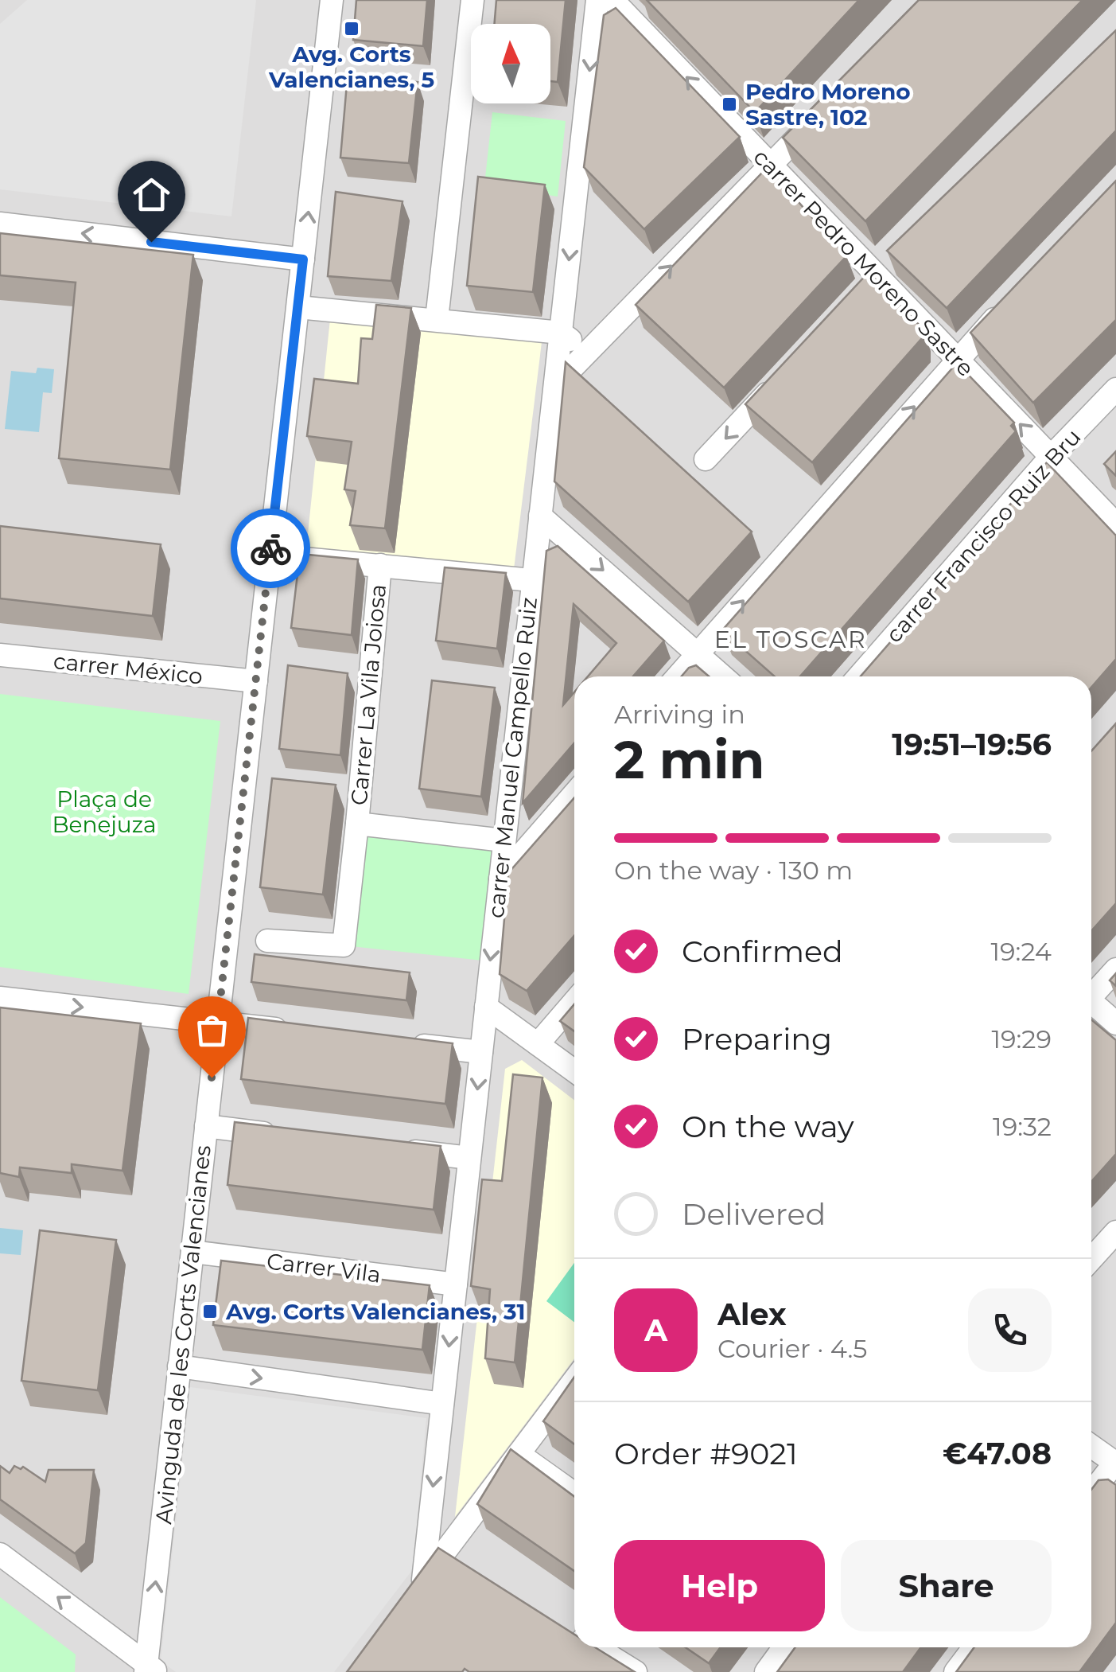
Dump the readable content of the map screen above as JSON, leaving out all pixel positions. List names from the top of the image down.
{
  "streets": {
    "street": [
      "carrer Pedro Moreno Sastre",
      "carrer Francisco Ruiz Bru",
      "carrer México",
      "Carrer La Vila Joiosa",
      "carrer Manuel Campello Ruiz",
      "Carrer Vila",
      "Avinguda de les Corts Valencianes"
    ]
  },
  "crossings": [
    ["carrer Pedro Moreno Sastre", "carrer Francisco Ruiz Bru"],
    ["carrer México", "Avinguda de les Corts Valencianes"],
    ["Carrer La Vila Joiosa", "carrer Manuel Campello Ruiz"],
    ["Carrer La Vila Joiosa", "Avinguda de les Corts Valencianes"],
    ["carrer Manuel Campello Ruiz", "Carrer Vila"],
    ["Carrer Vila", "Avinguda de les Corts Valencianes"]
  ],
  "one_way": ["carrer Pedro Moreno Sastre"],
  "districts": ["EL TOSCAR"],
  "parks": ["Plaça de Benejuza"],
  "places": {
    "transit": ["Avg. Corts Valencianes, 5", "Pedro Moreno Sastre, 102", "Avg. Corts Valencianes, 31"]
  },
  "north": "top",
  "page": {
    "heading": ["2 min", "Arriving in", "19:51–19:56"],
    "panel": [
      "Alex",
      "Courier · 4.5",
      "Order #9021",
      "€47.08"
    ],
    "bar": "On the way · 130 m",
    "list": [
      ["Confirmed", "19:24"],
      ["Preparing", "19:29"],
      ["On the way", "19:32"],
      "Delivered"
    ],
    "round": "A",
    "buttons": ["Help", "Share"]
  }
}
